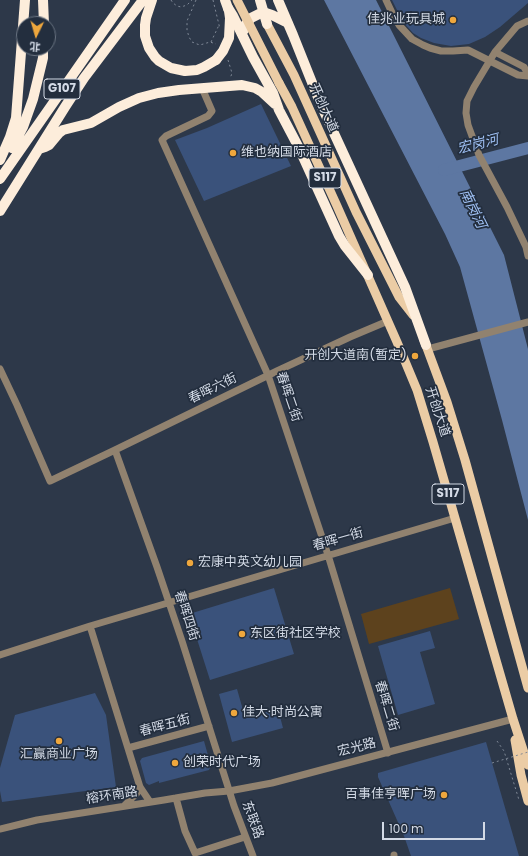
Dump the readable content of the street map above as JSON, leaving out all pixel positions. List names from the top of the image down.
{
  "streets": {
    "highway": ["G107"],
    "main road": ["开创大道", "S117"],
    "street": [
      "春晖六街",
      "春晖二街",
      "春晖一街",
      "春晖四街",
      "春晖五街",
      "宏光路",
      "榕环南路",
      "东联路"
    ]
  },
  "crossings": [
    ["开创大道", "春晖六街"],
    ["开创大道", "春晖一街"],
    ["开创大道", "宏光路"],
    ["春晖六街", "春晖二街"],
    ["春晖六街", "春晖四街"],
    ["春晖二街", "春晖一街"],
    ["春晖二街", "宏光路"],
    ["春晖一街", "春晖四街"],
    ["春晖四街", "春晖五街"],
    ["春晖四街", "宏光路"],
    ["春晖四街", "榕环南路"],
    ["春晖四街", "东联路"],
    ["宏光路", "榕环南路"],
    ["宏光路", "东联路"],
    ["榕环南路", "东联路"]
  ],
  "water": ["宏岗河", "南岗河"],
  "places": [
    "佳兆业玩具城",
    "维也纳国际酒店",
    "开创大道南(暂定)",
    "宏康中英文幼儿园",
    "东区街社区学校",
    "佳大·时尚公寓",
    "汇赢商业广场",
    "创荣时代广场",
    "百事佳亨晖广场"
  ],
  "scale_bar": "100 m",
  "north": "bottom"
}
